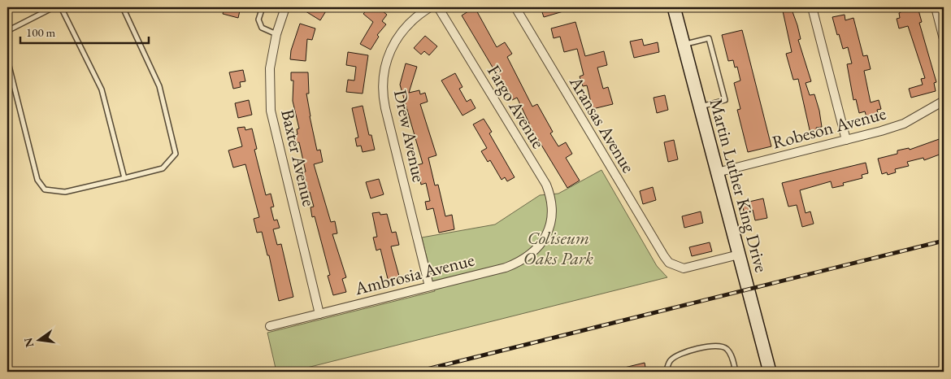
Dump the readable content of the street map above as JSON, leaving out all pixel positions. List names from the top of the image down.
{
  "streets": {
    "main road": ["Martin Luther King Drive"],
    "street": [
      "Fargo Avenue",
      "Aransas Avenue",
      "Robeson Avenue",
      "Drew Avenue",
      "Baxter Avenue",
      "Ambrosia Avenue"
    ]
  },
  "crossings": [
    ["Fargo Avenue", "Ambrosia Avenue"],
    ["Aransas Avenue", "Martin Luther King Drive"],
    ["Robeson Avenue", "Martin Luther King Drive"],
    ["Drew Avenue", "Ambrosia Avenue"],
    ["Baxter Avenue", "Ambrosia Avenue"]
  ],
  "parks": ["Coliseum Oaks Park"],
  "scale_bar": "100 m",
  "north": "left"
}
